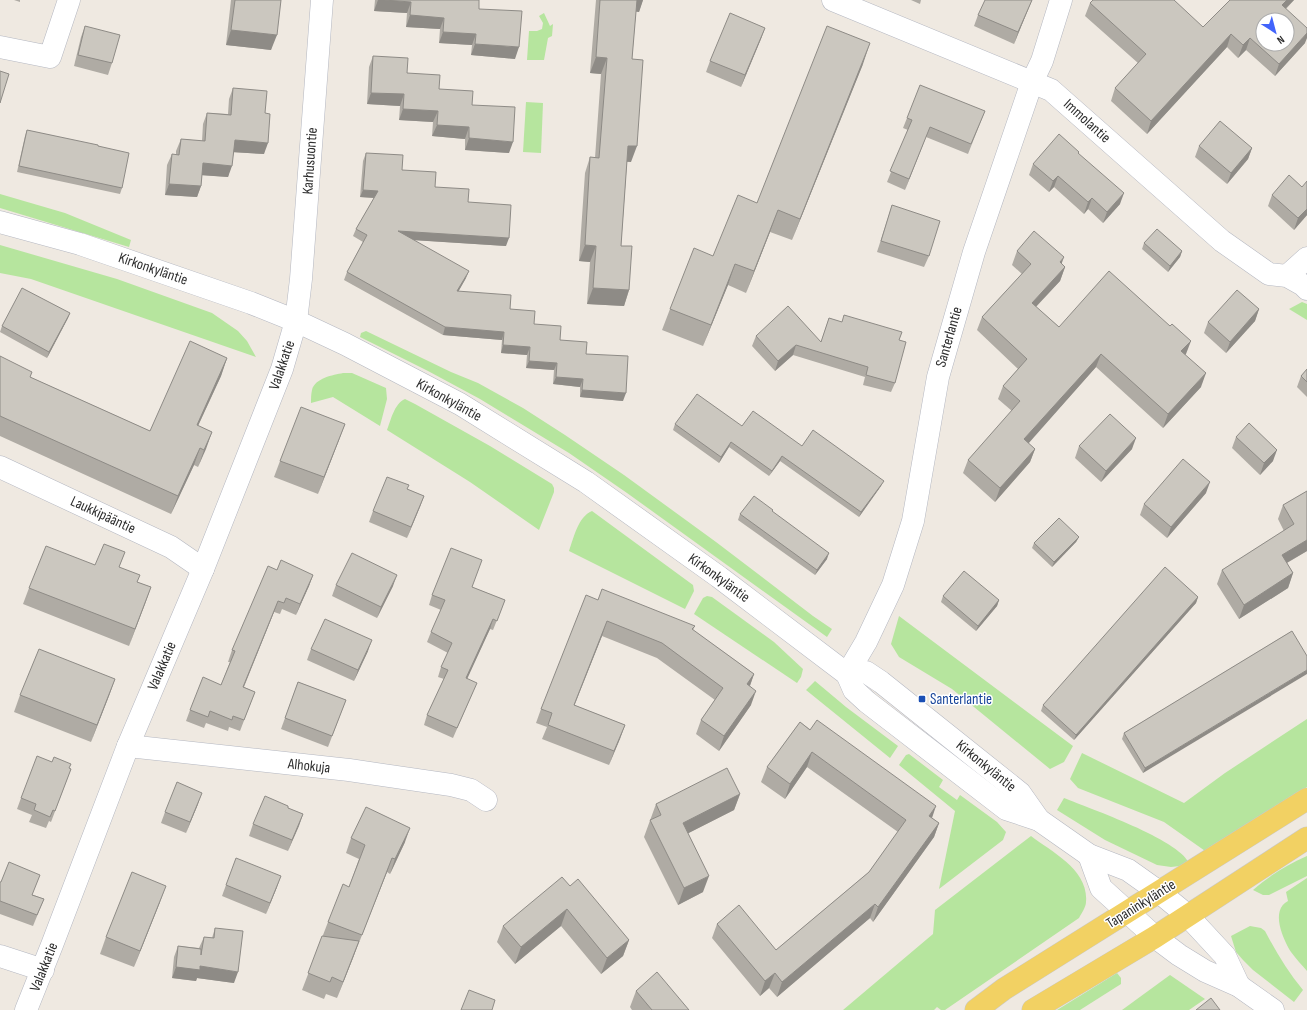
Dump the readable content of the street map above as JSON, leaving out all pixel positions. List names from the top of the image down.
{
  "streets": {
    "main road": ["Tapaninkyläntie"],
    "street": [
      "Immolantie",
      "Karhusuontie",
      "Kirkonkyläntie",
      "Santerlantie",
      "Valakkatie",
      "Laukkipääntie",
      "Alhokuja"
    ]
  },
  "crossings": [
    ["Immolantie", "Santerlantie"],
    ["Karhusuontie", "Kirkonkyläntie"],
    ["Karhusuontie", "Valakkatie"],
    ["Kirkonkyläntie", "Santerlantie"],
    ["Kirkonkyläntie", "Valakkatie"],
    ["Kirkonkyläntie", "Tapaninkyläntie"],
    ["Valakkatie", "Laukkipääntie"],
    ["Valakkatie", "Alhokuja"]
  ],
  "places": {
    "transit": ["Santerlantie"]
  },
  "north": "bottom right"
}
